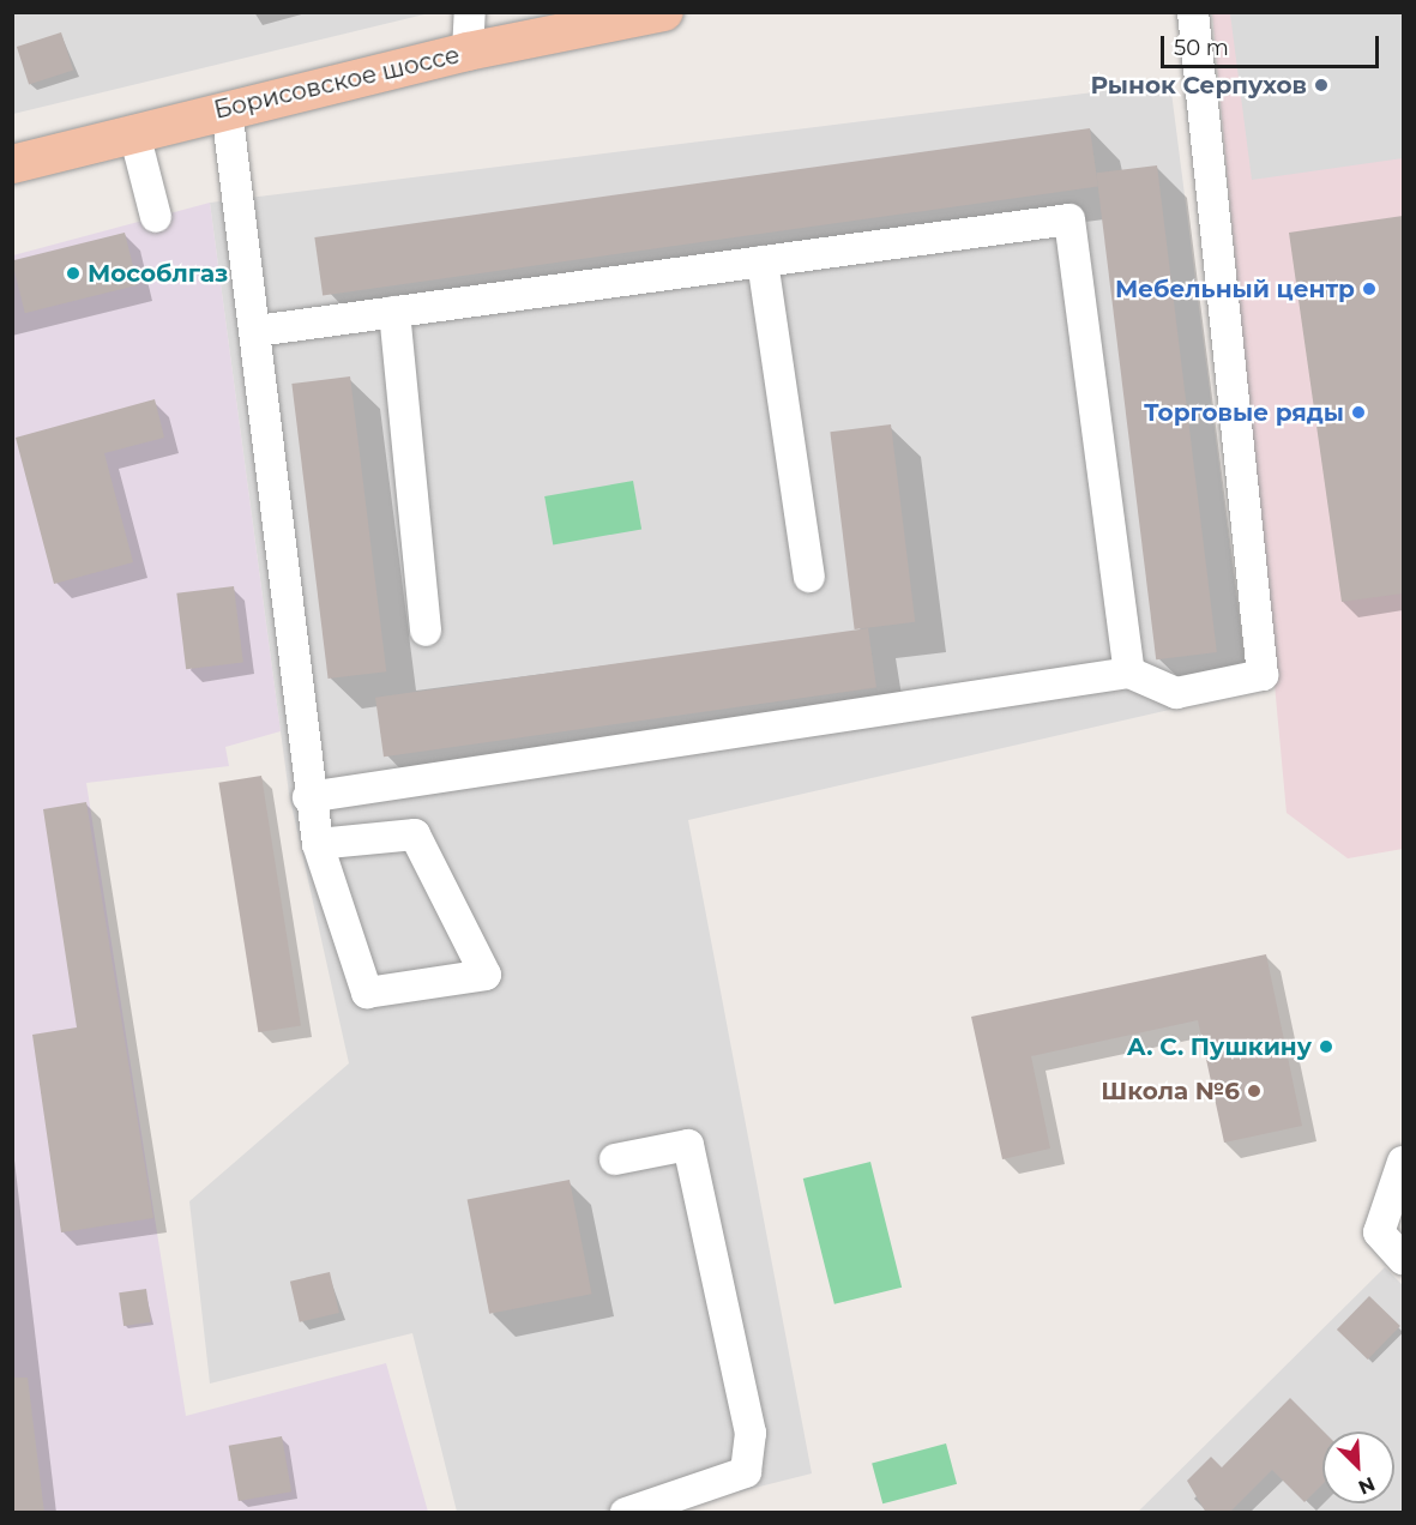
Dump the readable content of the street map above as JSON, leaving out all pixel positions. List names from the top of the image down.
{
  "streets": {
    "main road": ["Борисовское шоссе"]
  },
  "places": [
    "Рынок Серпухов",
    "Мособлгаз",
    "Мебельный центр",
    "Торговые ряды",
    "А. С. Пушкину",
    "Школа №6"
  ],
  "scale_bar": "50 m",
  "north": "bottom right"
}
